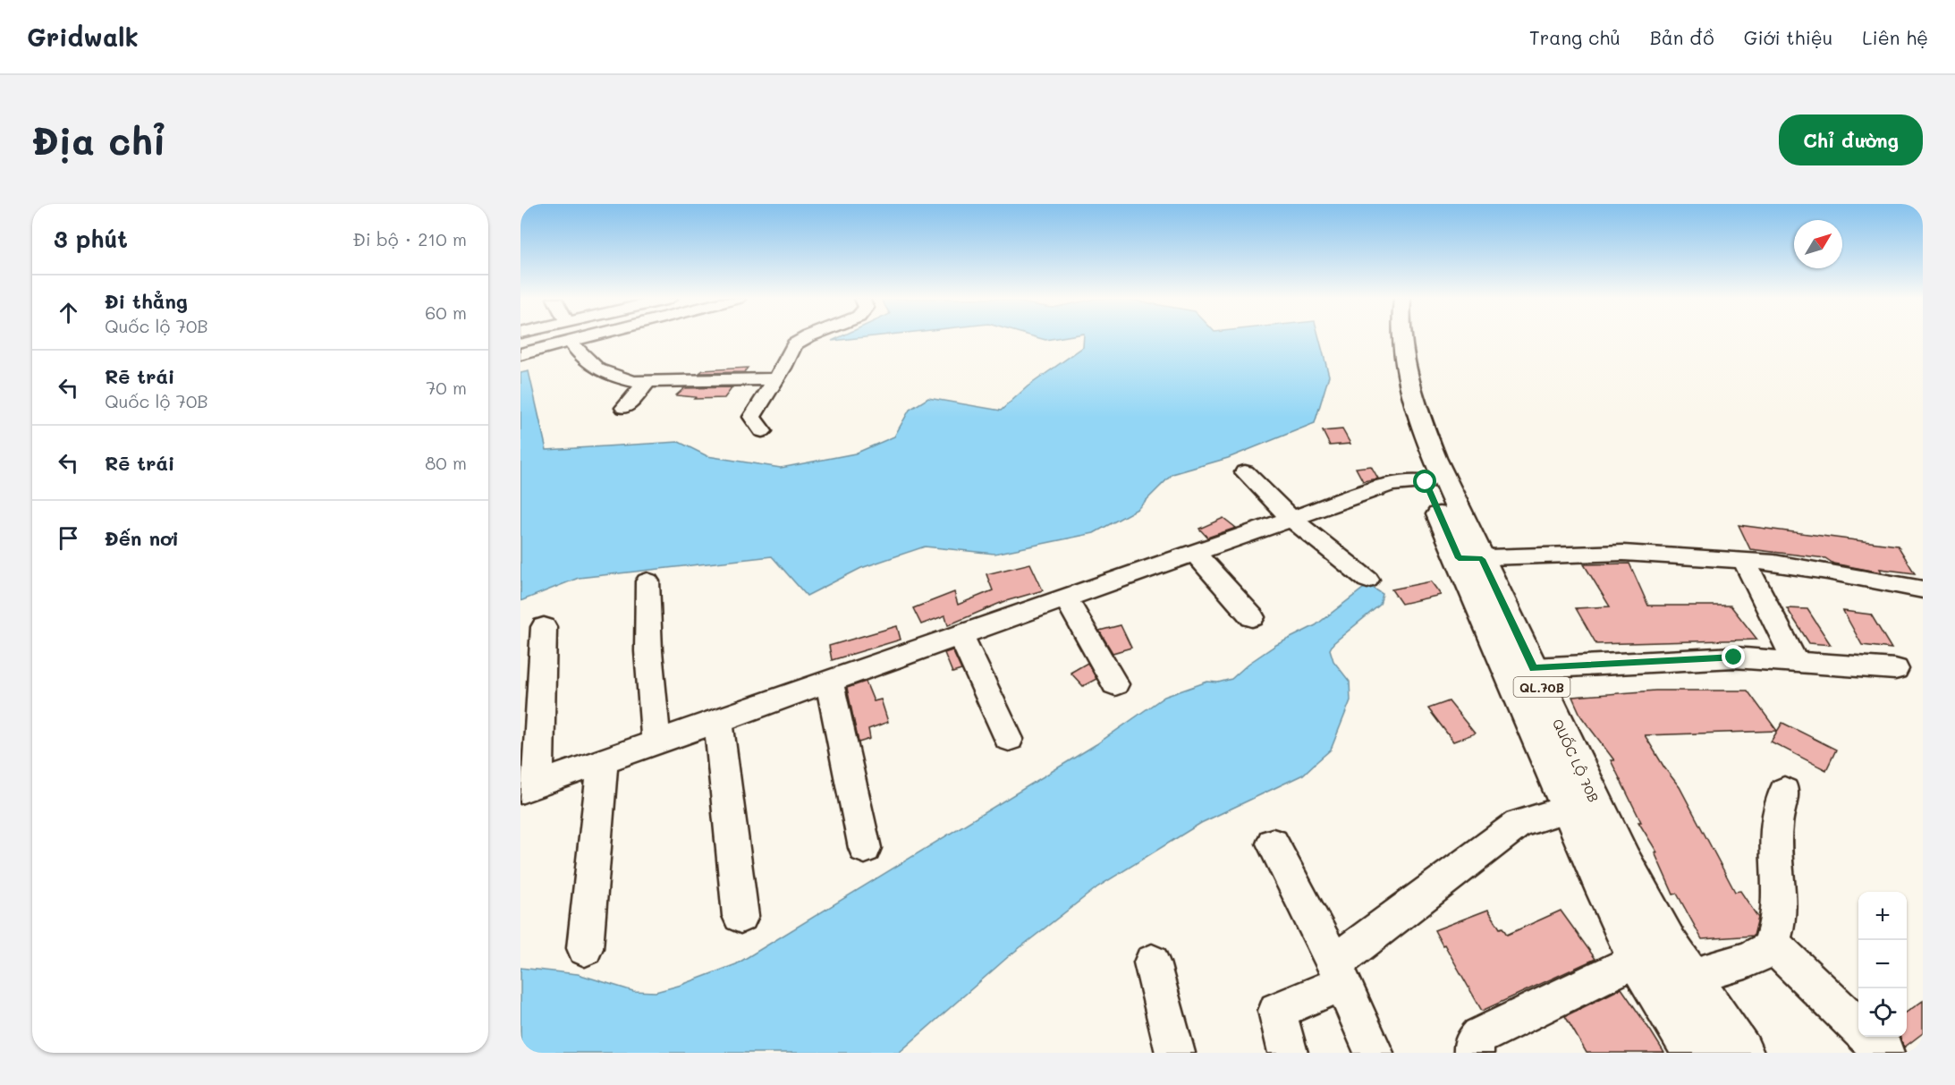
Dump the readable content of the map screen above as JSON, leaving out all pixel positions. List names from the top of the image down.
{
  "streets": {
    "main road": ["QL.70B", "QUỐC LỘ 70B"]
  },
  "north": "top right",
  "page": {
    "header": "Gridwalk",
    "nav": [
      "Trang chủ",
      "Bản đồ",
      "Giới thiệu",
      "Liên hệ"
    ],
    "buttons": "Chỉ đường",
    "title": "Địa chỉ",
    "heading": ["3 phút", "Đi bộ · 210 m"],
    "list": [
      ["Đi thẳng", "Quốc lộ 70B", "60 m"],
      ["Rẽ trái", "Quốc lộ 70B", "70 m"],
      ["Rẽ trái", "80 m"],
      "Đến nơi"
    ],
    "map_buttons": ["+", "−"]
  }
}
